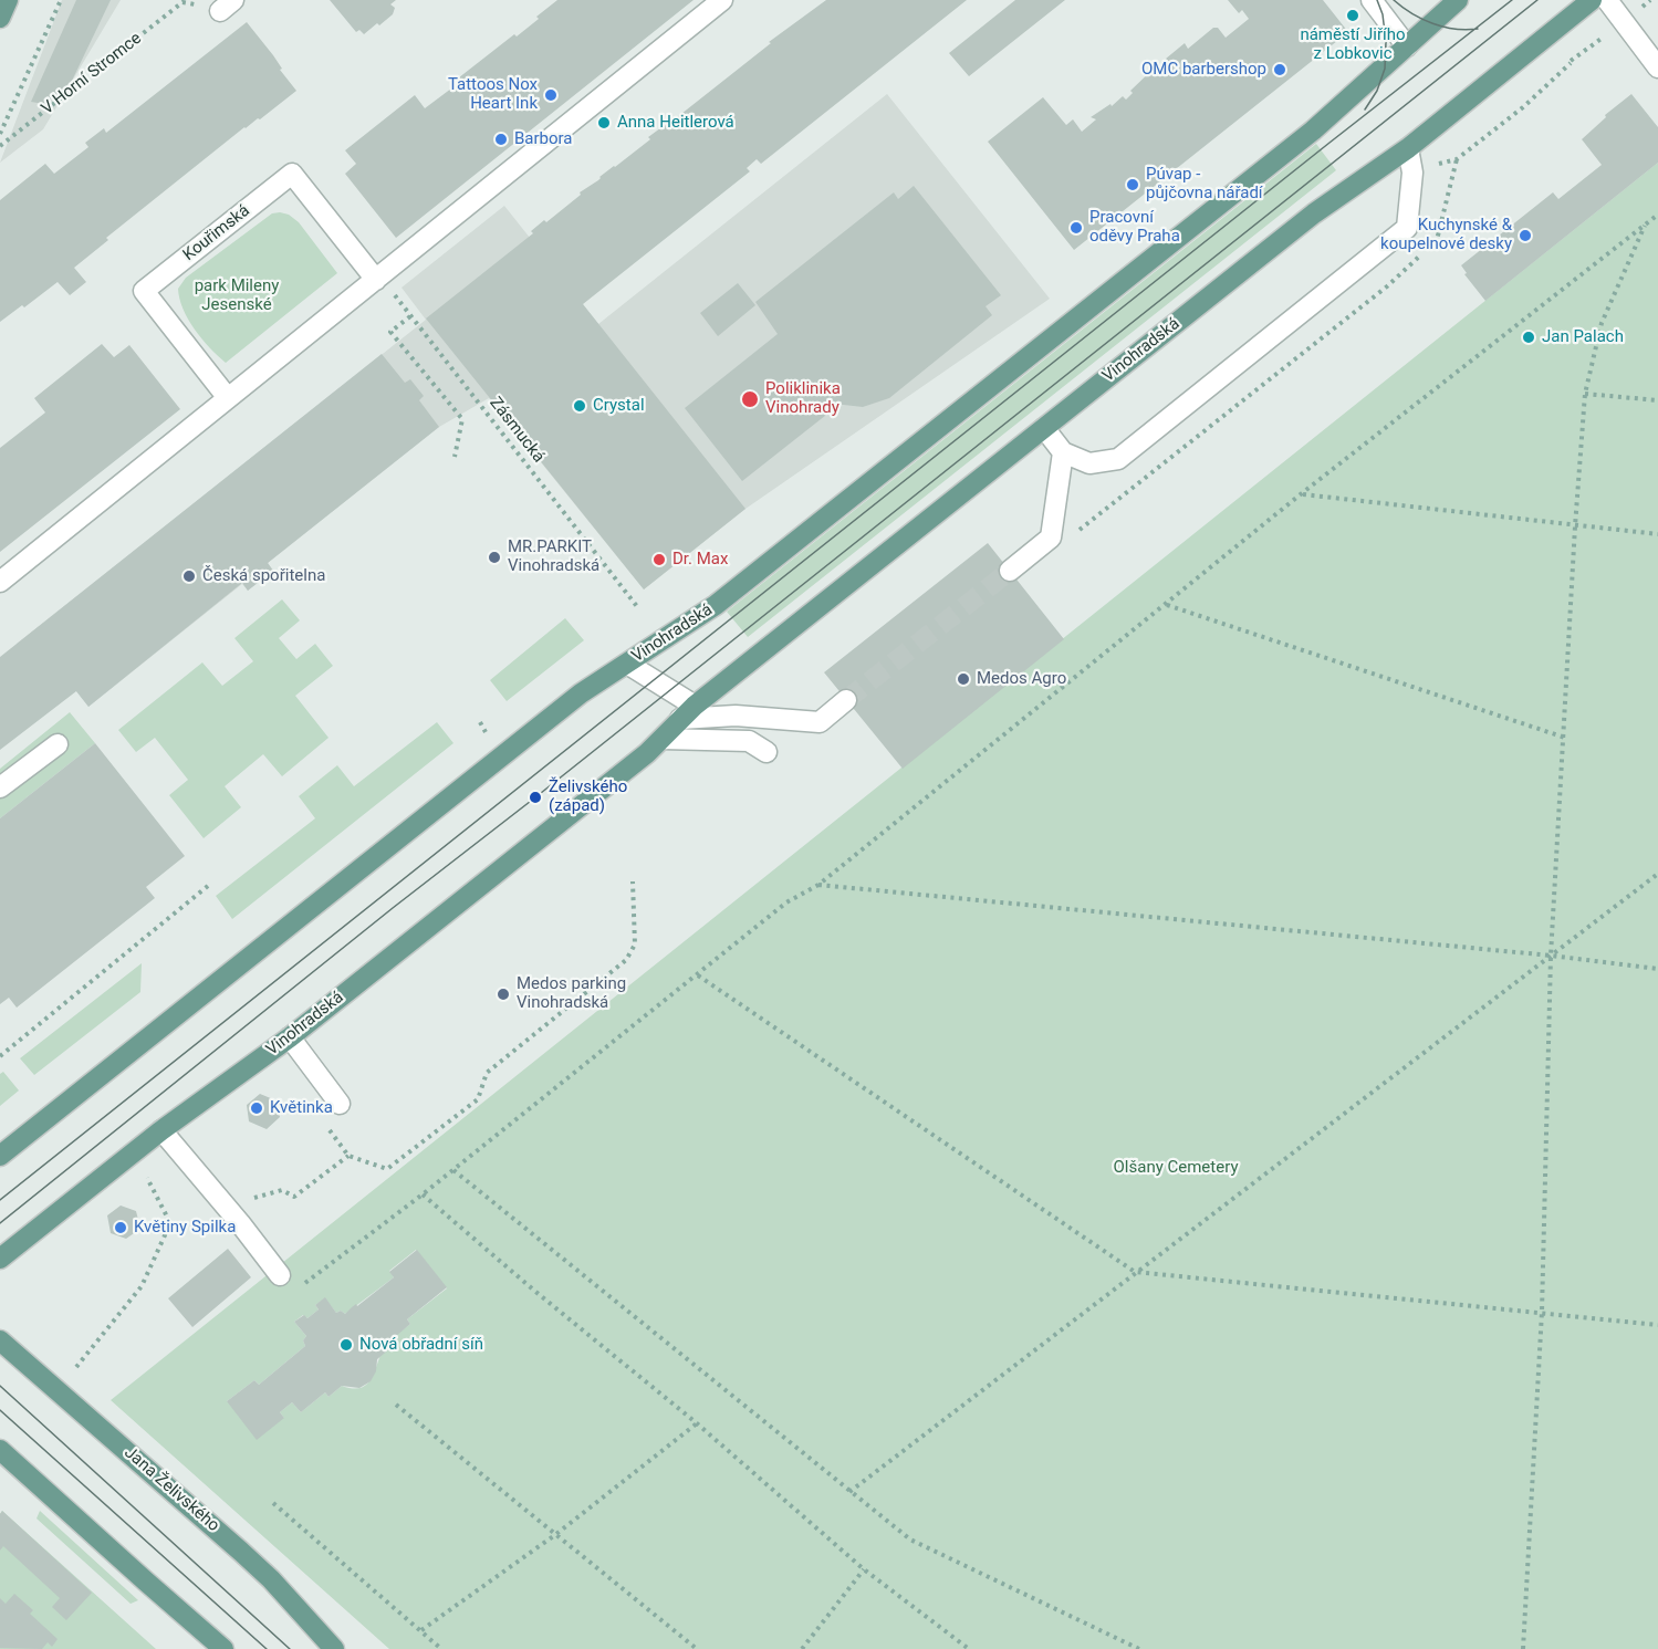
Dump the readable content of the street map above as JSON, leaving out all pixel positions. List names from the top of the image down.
{
  "streets": {
    "main road": ["Vinohradská", "Jana Želivského"],
    "street": ["Kouřimská"],
    "path": ["V Horní Stromce", "Zásmucká"]
  },
  "crossings": [
    ["Kouřimská", "Zásmucká"]
  ],
  "parks": ["park Mileny Jesenské", "Olšany Cemetery"],
  "places": [
    "náměstí Jiřího z Lobkovic",
    "OMC barbershop",
    "Tattoos Nox Heart Ink",
    "Anna Heitlerová",
    "Barbora",
    "Púvap - půjčovna nářadí",
    "Pracovní oděvy Praha",
    "Kuchynské & koupelnové desky",
    "Jan Palach",
    "Poliklinika Vinohrady",
    "Crystal",
    "MR.PARKIT Vinohradská",
    "Dr. Max",
    "Česká spořitelna",
    "Medos Agro",
    "Želivského (západ)",
    "Medos parking Vinohradská",
    "Květinka",
    "Květiny Spilka",
    "Nová obřadní síň"
  ]
}
